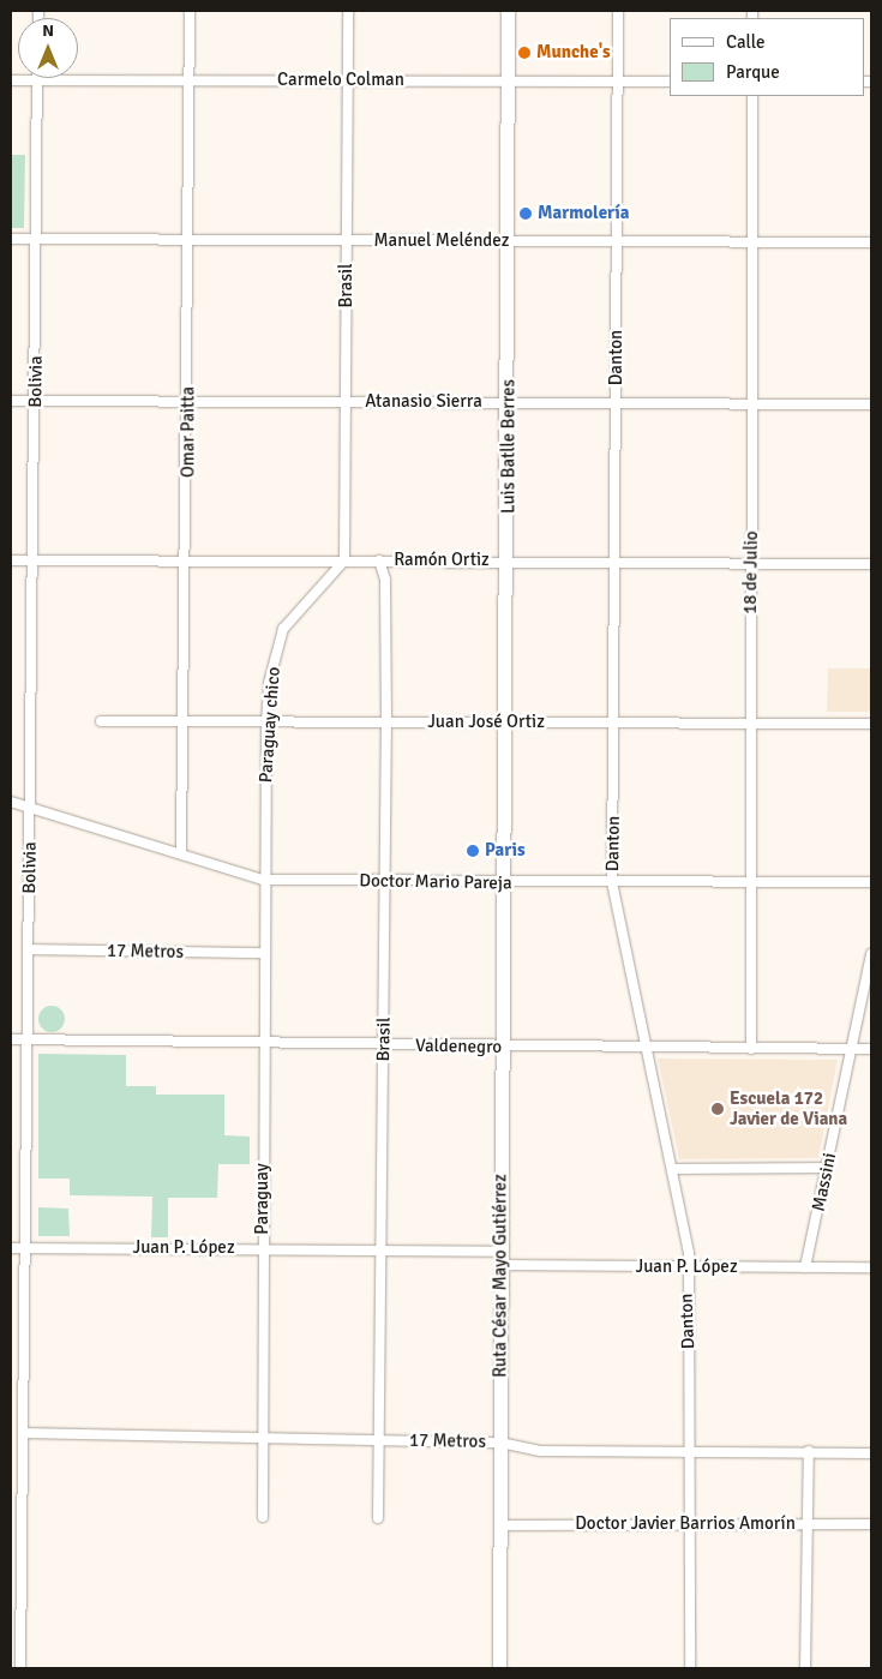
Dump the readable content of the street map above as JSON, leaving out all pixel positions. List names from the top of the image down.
{
  "streets": {
    "street": [
      "Carmelo Colman",
      "Manuel Meléndez",
      "Brasil",
      "Danton",
      "Bolivia",
      "Atanasio Sierra",
      "Omar Paitta",
      "Luis Batlle Berres",
      "Ramón Ortiz",
      "18 de Julio",
      "Juan José Ortiz",
      "Paraguay chico",
      "Doctor Mario Pareja",
      "17 Metros",
      "Valdenegro",
      "Massini",
      "Paraguay",
      "Juan P. López",
      "Ruta César Mayo Gutiérrez",
      "Doctor Javier Barrios Amorín"
    ]
  },
  "crossings": [
    ["Carmelo Colman", "Brasil"],
    ["Carmelo Colman", "Danton"],
    ["Carmelo Colman", "Bolivia"],
    ["Carmelo Colman", "Omar Paitta"],
    ["Carmelo Colman", "Luis Batlle Berres"],
    ["Manuel Meléndez", "Brasil"],
    ["Manuel Meléndez", "Danton"],
    ["Manuel Meléndez", "Bolivia"],
    ["Manuel Meléndez", "Omar Paitta"],
    ["Manuel Meléndez", "Luis Batlle Berres"],
    ["Manuel Meléndez", "18 de Julio"],
    ["Brasil", "Atanasio Sierra"],
    ["Brasil", "Ramón Ortiz"],
    ["Brasil", "Juan José Ortiz"],
    ["Brasil", "Paraguay chico"],
    ["Brasil", "Doctor Mario Pareja"],
    ["Brasil", "17 Metros"],
    ["Brasil", "Valdenegro"],
    ["Brasil", "Juan P. López"],
    ["Danton", "Atanasio Sierra"],
    ["Danton", "Ramón Ortiz"],
    ["Danton", "Juan José Ortiz"],
    ["Danton", "Doctor Mario Pareja"],
    ["Danton", "17 Metros"],
    ["Danton", "Valdenegro"],
    ["Danton", "Juan P. López"],
    ["Danton", "Doctor Javier Barrios Amorín"],
    ["Bolivia", "Atanasio Sierra"],
    ["Bolivia", "Ramón Ortiz"],
    ["Bolivia", "Doctor Mario Pareja"],
    ["Bolivia", "17 Metros"],
    ["Bolivia", "Valdenegro"],
    ["Bolivia", "Juan P. López"],
    ["Atanasio Sierra", "Omar Paitta"],
    ["Atanasio Sierra", "Luis Batlle Berres"],
    ["Atanasio Sierra", "18 de Julio"],
    ["Omar Paitta", "Ramón Ortiz"],
    ["Omar Paitta", "Juan José Ortiz"],
    ["Omar Paitta", "Doctor Mario Pareja"],
    ["Luis Batlle Berres", "Ramón Ortiz"],
    ["Luis Batlle Berres", "Juan José Ortiz"],
    ["Luis Batlle Berres", "Doctor Mario Pareja"],
    ["Luis Batlle Berres", "Ruta César Mayo Gutiérrez"],
    ["Ramón Ortiz", "18 de Julio"],
    ["Ramón Ortiz", "Paraguay chico"],
    ["18 de Julio", "Juan José Ortiz"],
    ["18 de Julio", "Doctor Mario Pareja"],
    ["18 de Julio", "Valdenegro"],
    ["Juan José Ortiz", "Paraguay chico"],
    ["Paraguay chico", "Doctor Mario Pareja"],
    ["Paraguay chico", "Paraguay"],
    ["Doctor Mario Pareja", "Paraguay"],
    ["Doctor Mario Pareja", "Ruta César Mayo Gutiérrez"],
    ["17 Metros", "Paraguay"],
    ["17 Metros", "Ruta César Mayo Gutiérrez"],
    ["Valdenegro", "Massini"],
    ["Valdenegro", "Paraguay"],
    ["Valdenegro", "Ruta César Mayo Gutiérrez"],
    ["Massini", "Juan P. López"],
    ["Paraguay", "Juan P. López"],
    ["Juan P. López", "Ruta César Mayo Gutiérrez"],
    ["Ruta César Mayo Gutiérrez", "Doctor Javier Barrios Amorín"]
  ],
  "places": [
    "Munche's",
    "Marmolería",
    "Paris",
    "Escuela 172 Javier de Viana"
  ],
  "legend": ["Calle", "Parque"],
  "north": "top"
}
